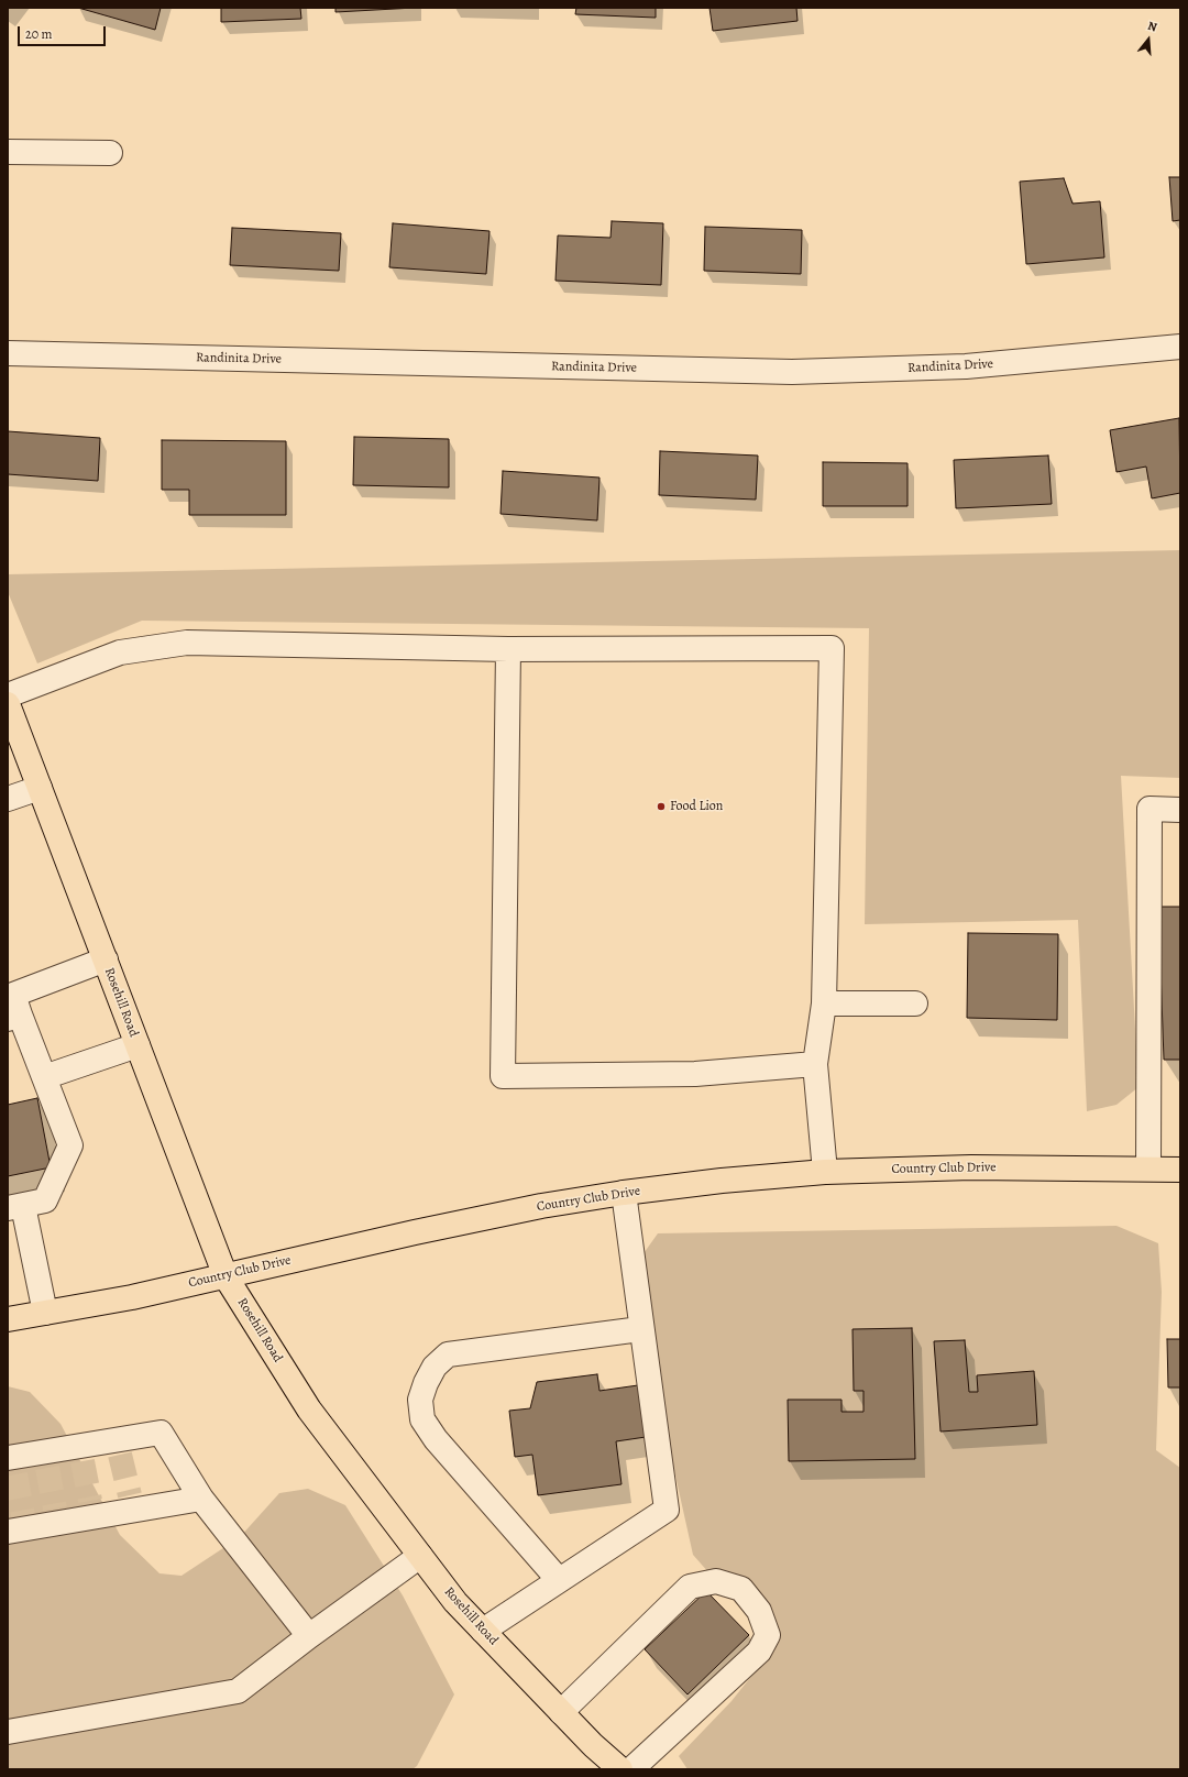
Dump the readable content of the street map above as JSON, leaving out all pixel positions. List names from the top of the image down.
{
  "streets": {
    "main road": ["Rosehill Road", "Country Club Drive"],
    "street": ["Randinita Drive"]
  },
  "crossings": [
    ["Rosehill Road", "Country Club Drive"]
  ],
  "places": ["Food Lion"],
  "scale_bar": "20 m",
  "north": "top"
}
